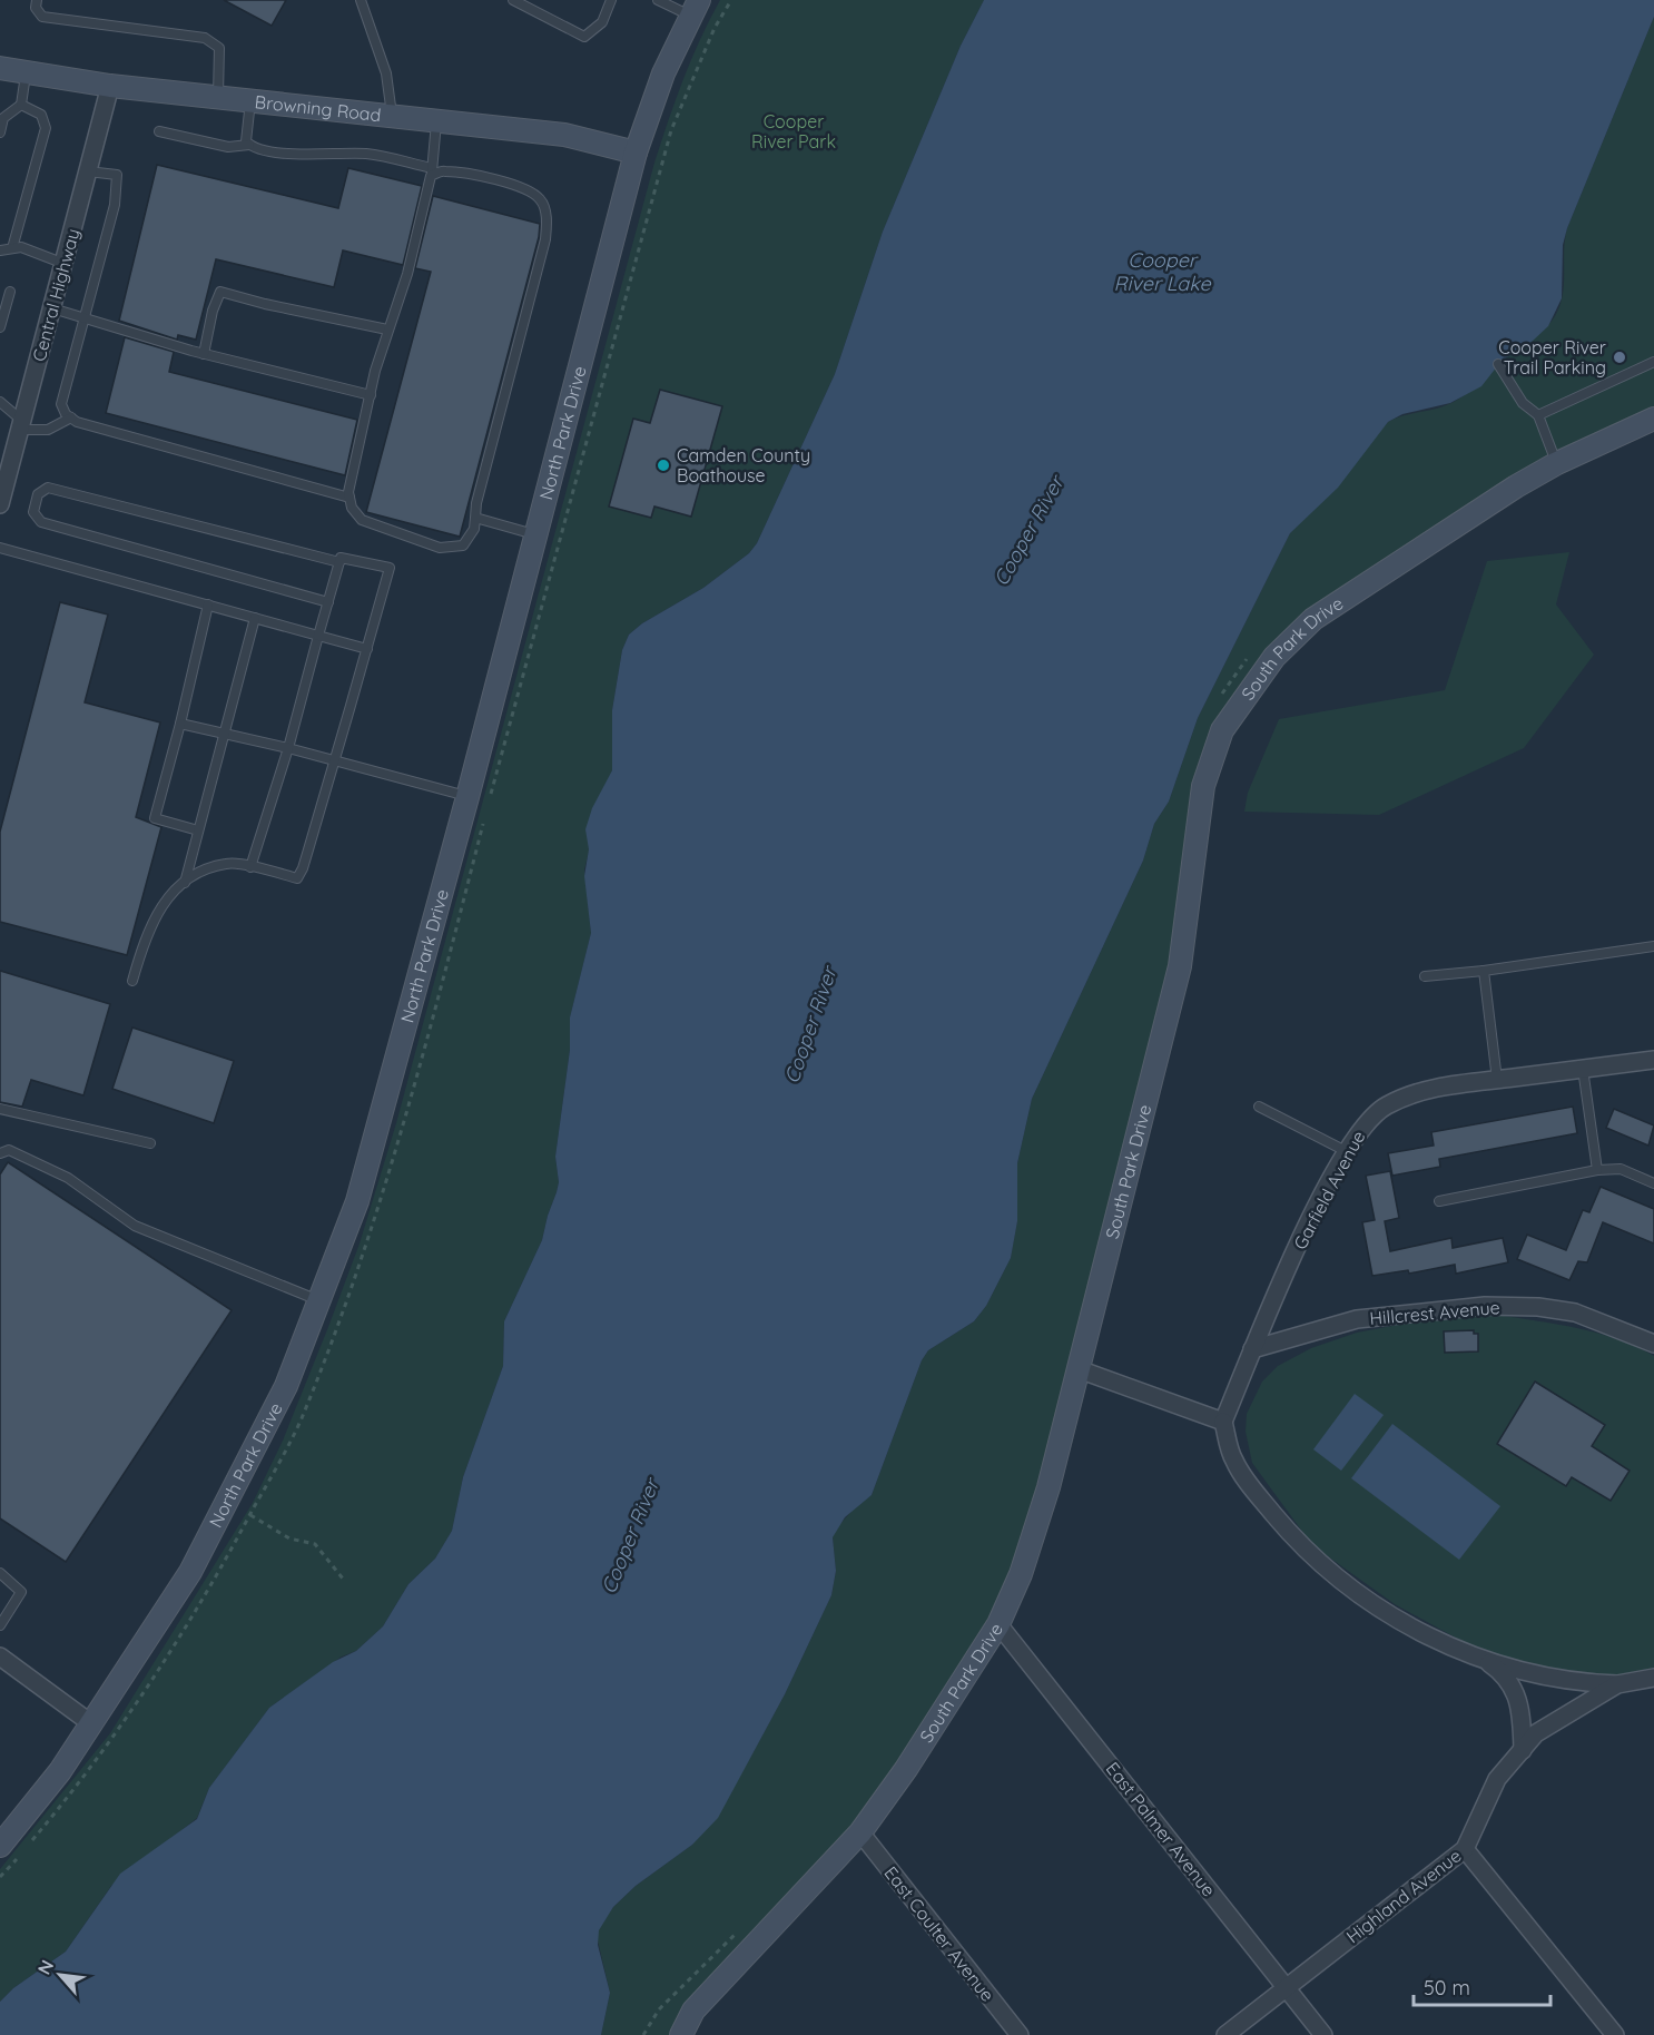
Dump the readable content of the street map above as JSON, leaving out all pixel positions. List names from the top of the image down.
{
  "streets": {
    "street": [
      "Browning Road",
      "Central Highway",
      "North Park Drive",
      "South Park Drive",
      "Garfield Avenue",
      "Hillcrest Avenue",
      "East Palmer Avenue",
      "Highland Avenue",
      "East Coulter Avenue"
    ]
  },
  "crossings": [
    ["Browning Road", "Central Highway"],
    ["Browning Road", "North Park Drive"],
    ["South Park Drive", "East Palmer Avenue"],
    ["South Park Drive", "East Coulter Avenue"],
    ["Garfield Avenue", "Hillcrest Avenue"],
    ["East Palmer Avenue", "Highland Avenue"]
  ],
  "water": ["Cooper River Lake", "Cooper River"],
  "parks": ["Cooper River Park"],
  "places": ["Cooper River Trail Parking", "Camden County Boathouse"],
  "scale_bar": "50 m",
  "north": "top left"
}
